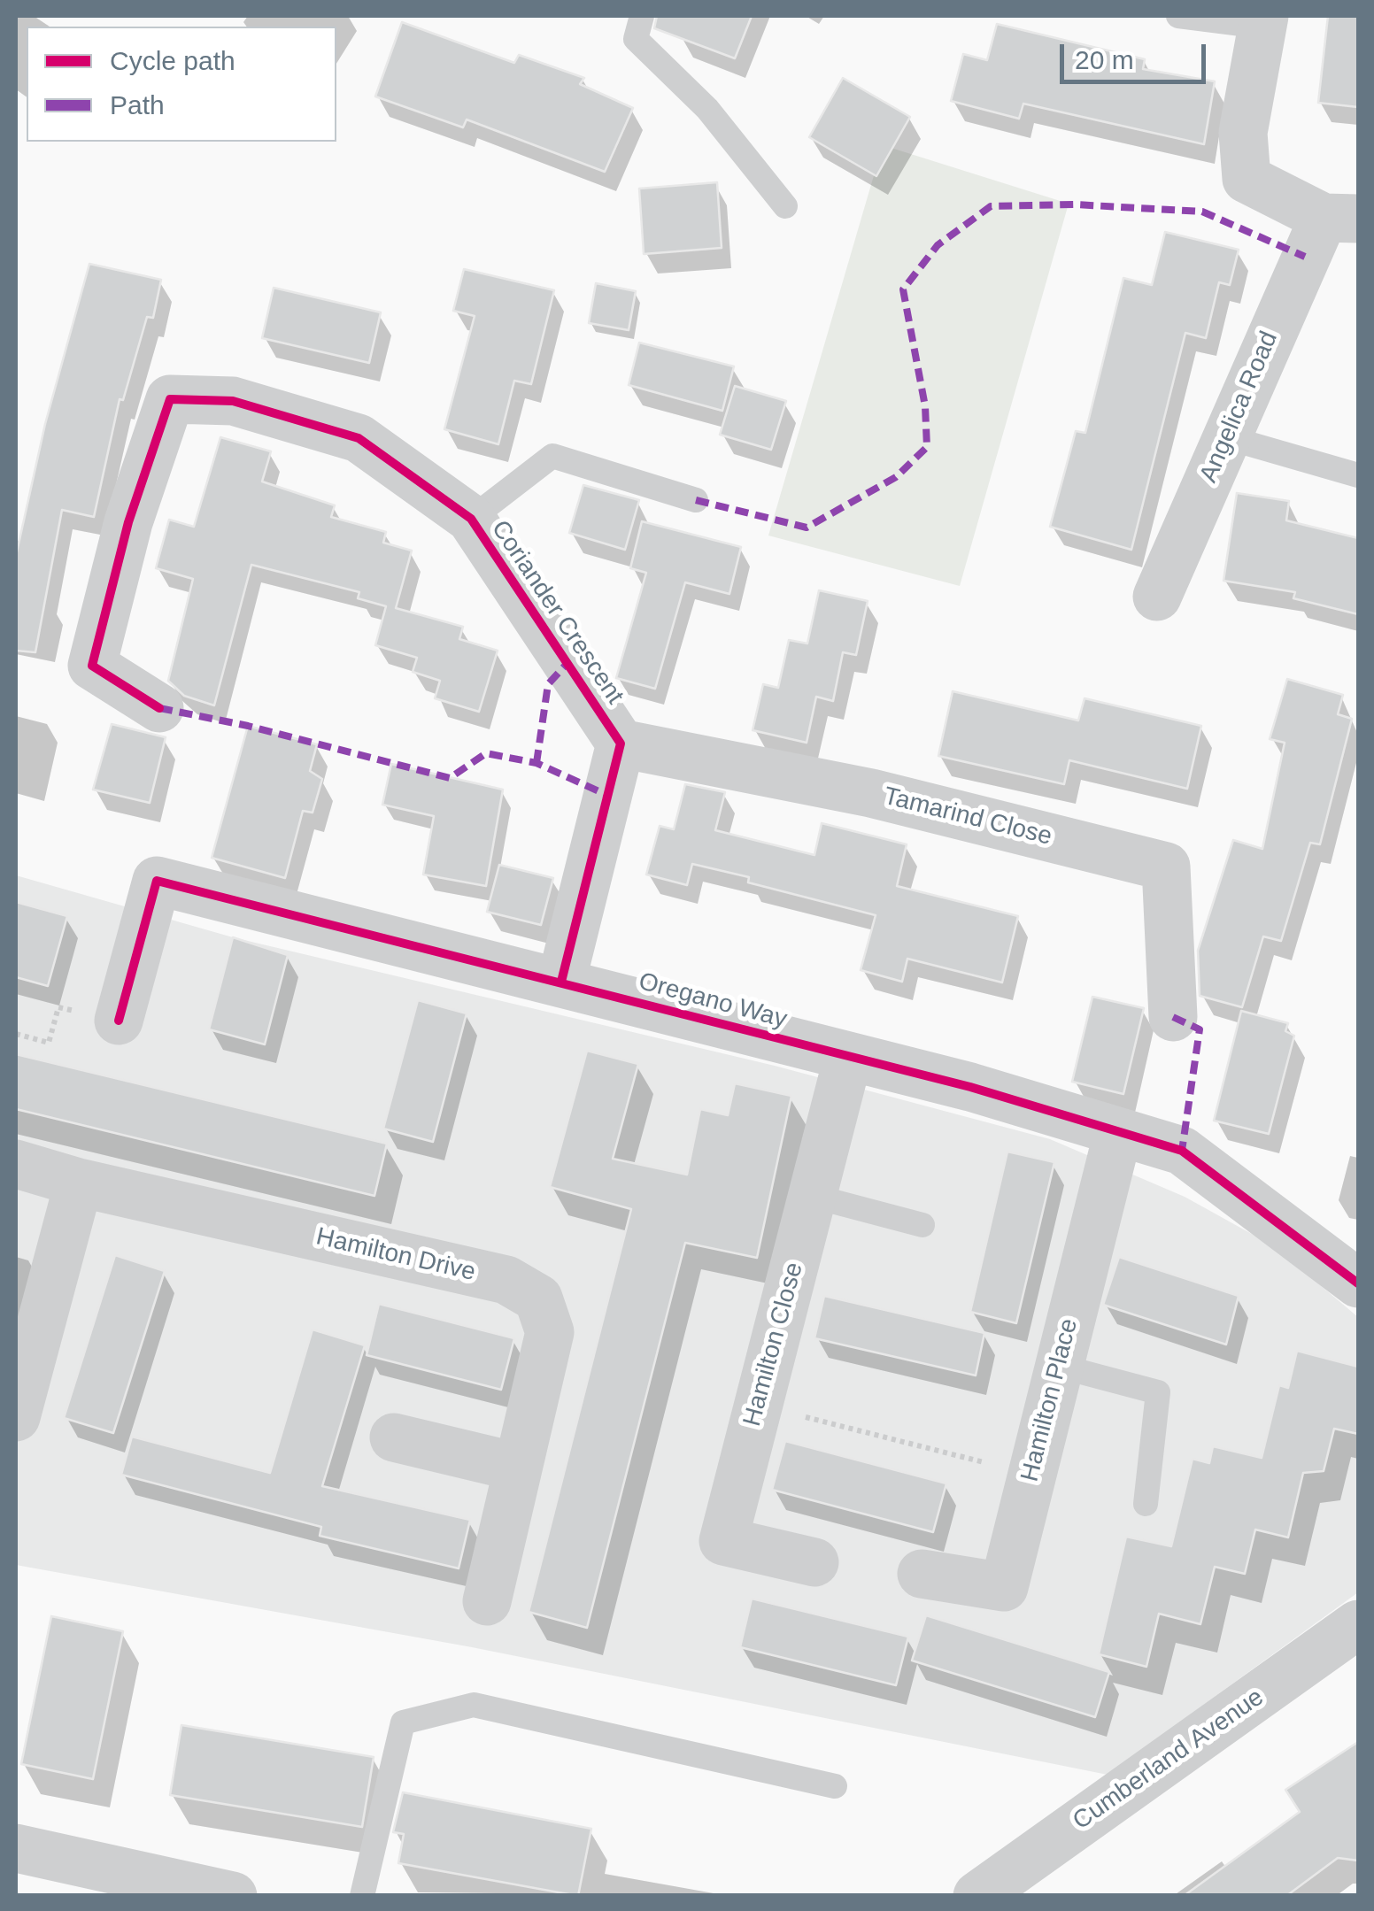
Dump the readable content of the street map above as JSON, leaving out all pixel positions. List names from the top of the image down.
{
  "streets": {
    "street": [
      "Angelica Road",
      "Coriander Crescent",
      "Tamarind Close",
      "Oregano Way",
      "Hamilton Drive",
      "Hamilton Close",
      "Hamilton Place",
      "Cumberland Avenue"
    ]
  },
  "crossings": [
    ["Coriander Crescent", "Tamarind Close"],
    ["Oregano Way", "Hamilton Close"],
    ["Oregano Way", "Hamilton Place"]
  ],
  "legend": ["Cycle path", "Path"],
  "scale_bar": "20 m"
}
